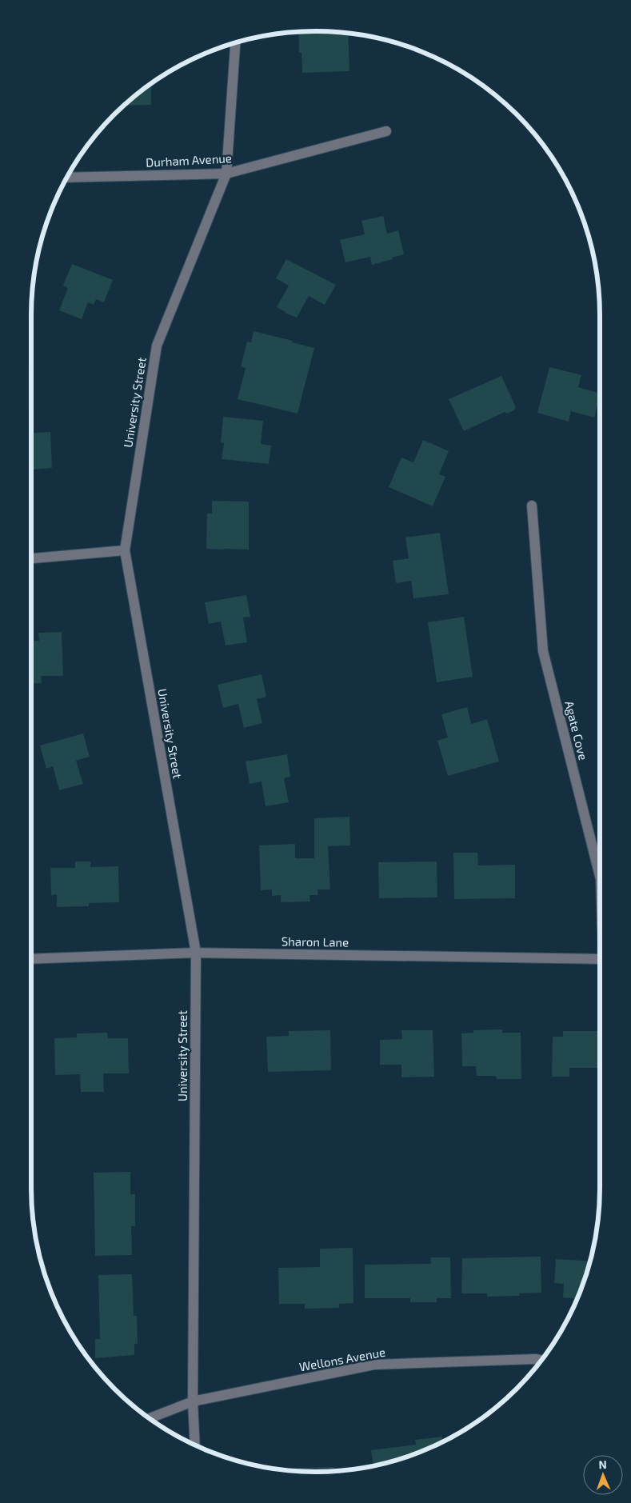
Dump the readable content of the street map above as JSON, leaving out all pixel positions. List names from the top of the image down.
{
  "streets": {
    "street": [
      "Durham Avenue",
      "University Street",
      "Agate Cove",
      "Sharon Lane",
      "Wellons Avenue"
    ]
  },
  "crossings": [
    ["Durham Avenue", "University Street"],
    ["University Street", "Sharon Lane"],
    ["University Street", "Wellons Avenue"]
  ],
  "north": "top"
}
